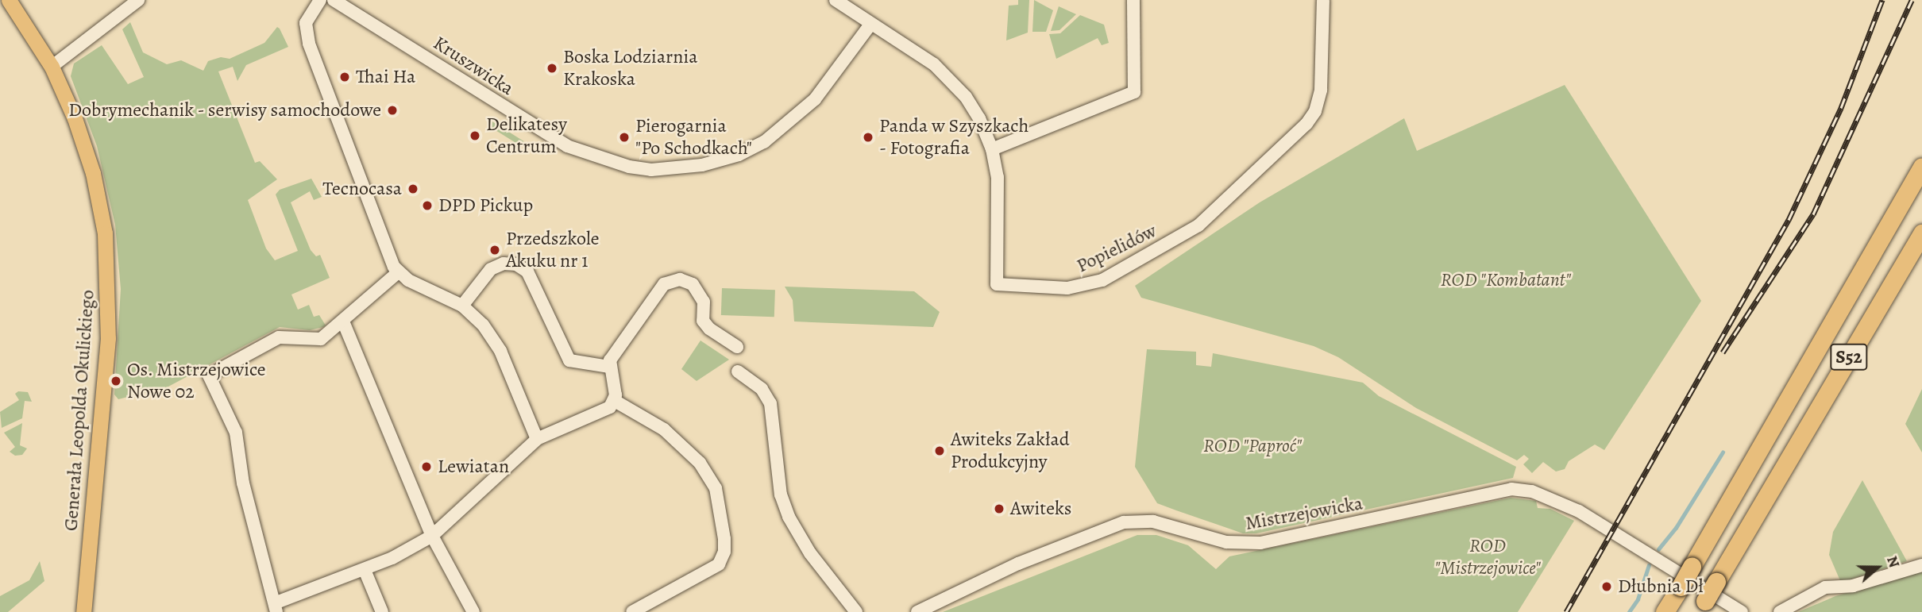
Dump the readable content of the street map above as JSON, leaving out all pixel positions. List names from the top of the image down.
{
  "streets": {
    "highway": ["S52"],
    "main road": ["Generała Leopolda Okulickiego"],
    "street": ["Kruszwicka", "Popielidów", "Mistrzejowicka"]
  },
  "crossings": [
    ["Kruszwicka", "Popielidów"]
  ],
  "parks": ["ROD \"Kombatant\"", "ROD \"Paproć\"", "ROD \"Mistrzejowice\""],
  "places": [
    "Boska Lodziarnia Krakoska",
    "Thai Ha",
    "Dobrymechanik - serwisy samochodowe",
    "Delikatesy Centrum",
    "Pierogarnia \"Po Schodkach\"",
    "Panda w Szyszkach - Fotografia",
    "Tecnocasa",
    "DPD Pickup",
    "Przedszkole Akuku nr 1",
    "Os. Mistrzejowice Nowe 02",
    "Awiteks Zakład Produkcyjny",
    "Lewiatan",
    "Awiteks",
    "Dłubnia Dł"
  ],
  "north": "right"
}
